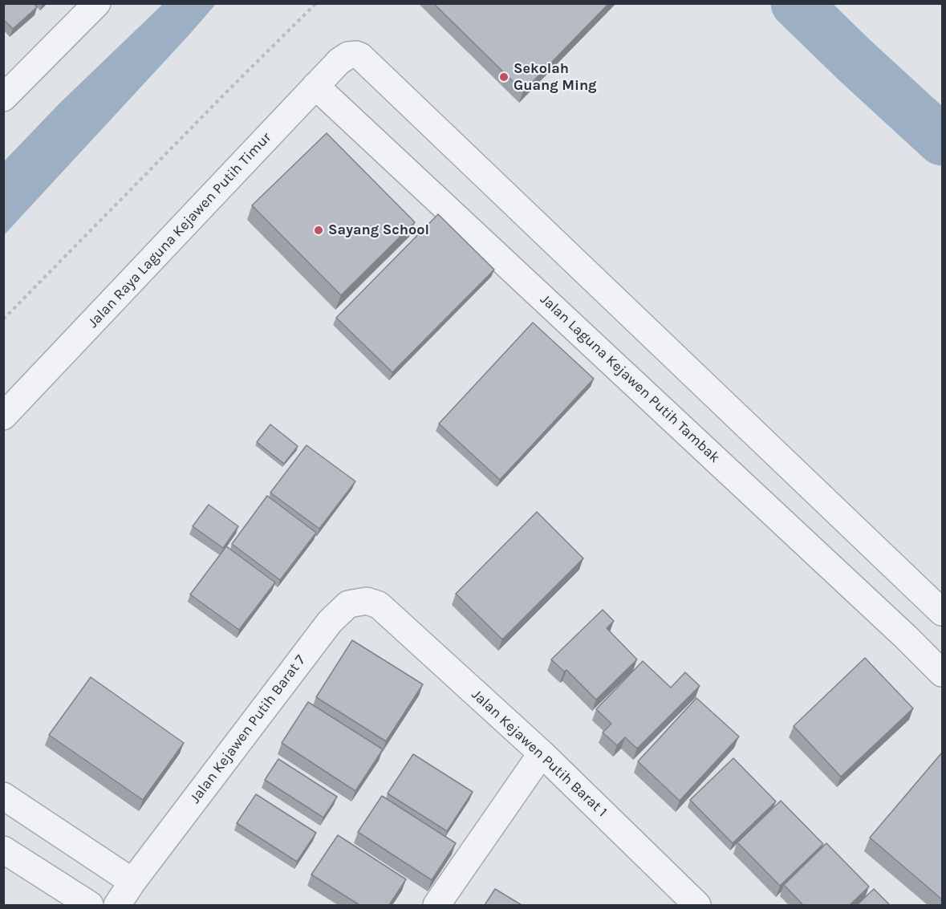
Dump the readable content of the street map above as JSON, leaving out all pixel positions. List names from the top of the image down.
{
  "streets": {
    "street": [
      "Jalan Raya Laguna Kejawen Putih Timur",
      "Jalan Laguna Kejawen Putih Tambak",
      "Jalan Kejawen Putih Barat 7",
      "Jalan Kejawen Putih Barat 1"
    ]
  },
  "crossings": [
    ["Jalan Raya Laguna Kejawen Putih Timur", "Jalan Laguna Kejawen Putih Tambak"],
    ["Jalan Kejawen Putih Barat 7", "Jalan Kejawen Putih Barat 1"]
  ],
  "places": ["Sekolah Guang Ming", "Sayang School"]
}
